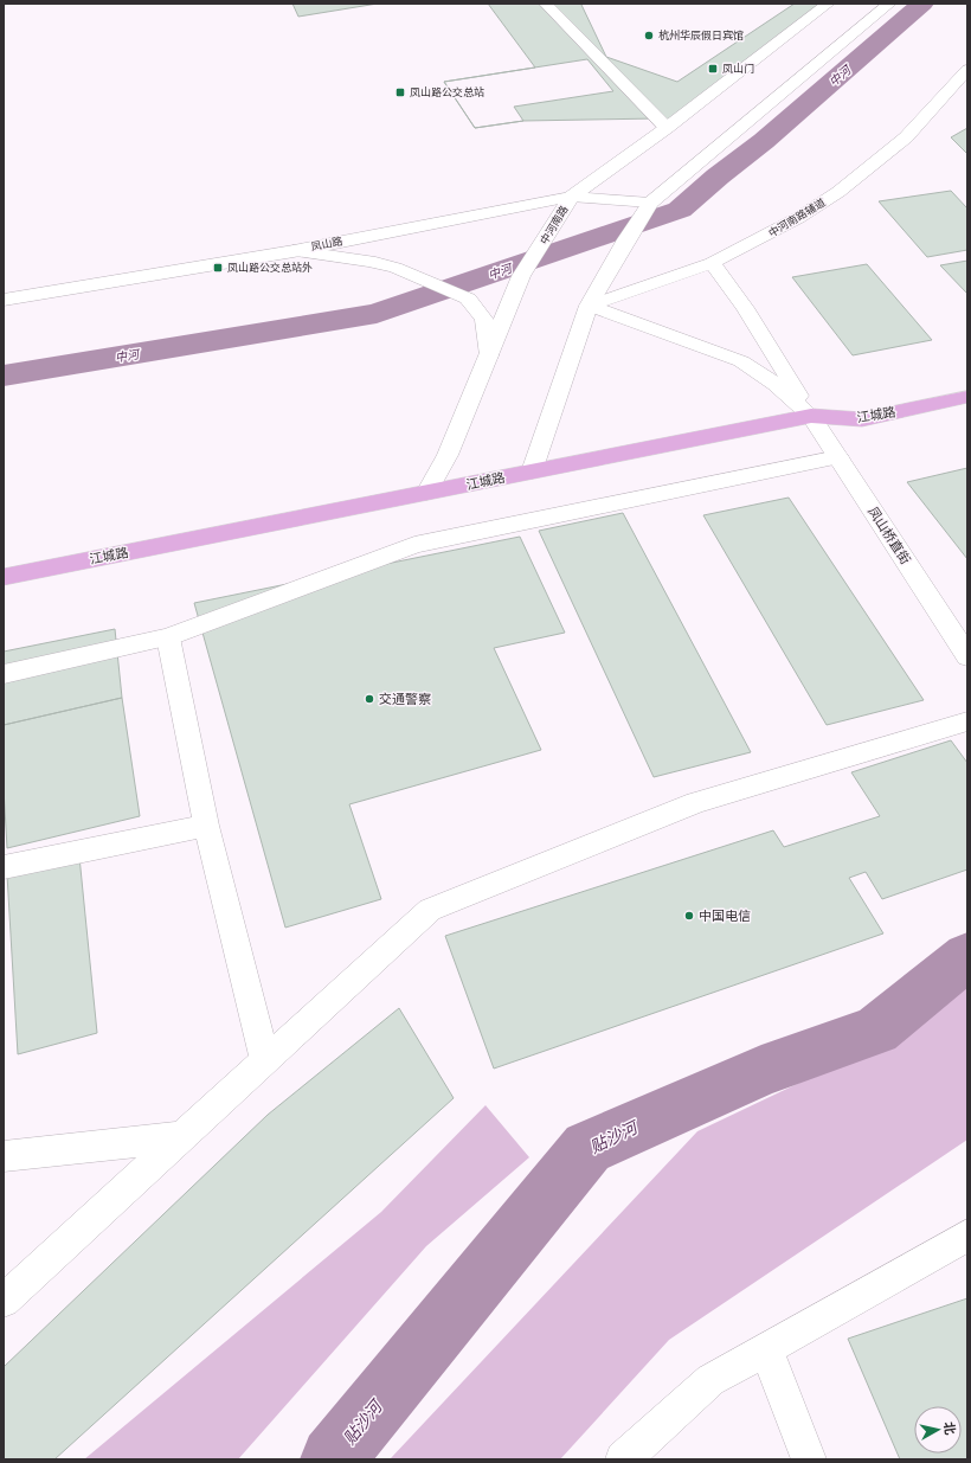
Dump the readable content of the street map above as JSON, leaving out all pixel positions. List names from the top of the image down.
{
  "streets": {
    "main road": [
      "中河南路",
      "凤山路",
      "江城路",
      "凤山桥直街"
    ],
    "lane": ["中河南路辅道"]
  },
  "crossings": [
    ["中河南路", "凤山路"],
    ["中河南路", "江城路"],
    ["江城路", "凤山桥直街"]
  ],
  "water": ["中河", "贴沙河"],
  "places": {
    "other": ["杭州华辰假日宾馆", "交通警察", "中国电信"],
    "transit": ["凤山门", "凤山路公交总站", "凤山路公交总站外"]
  },
  "north": "right"
}
